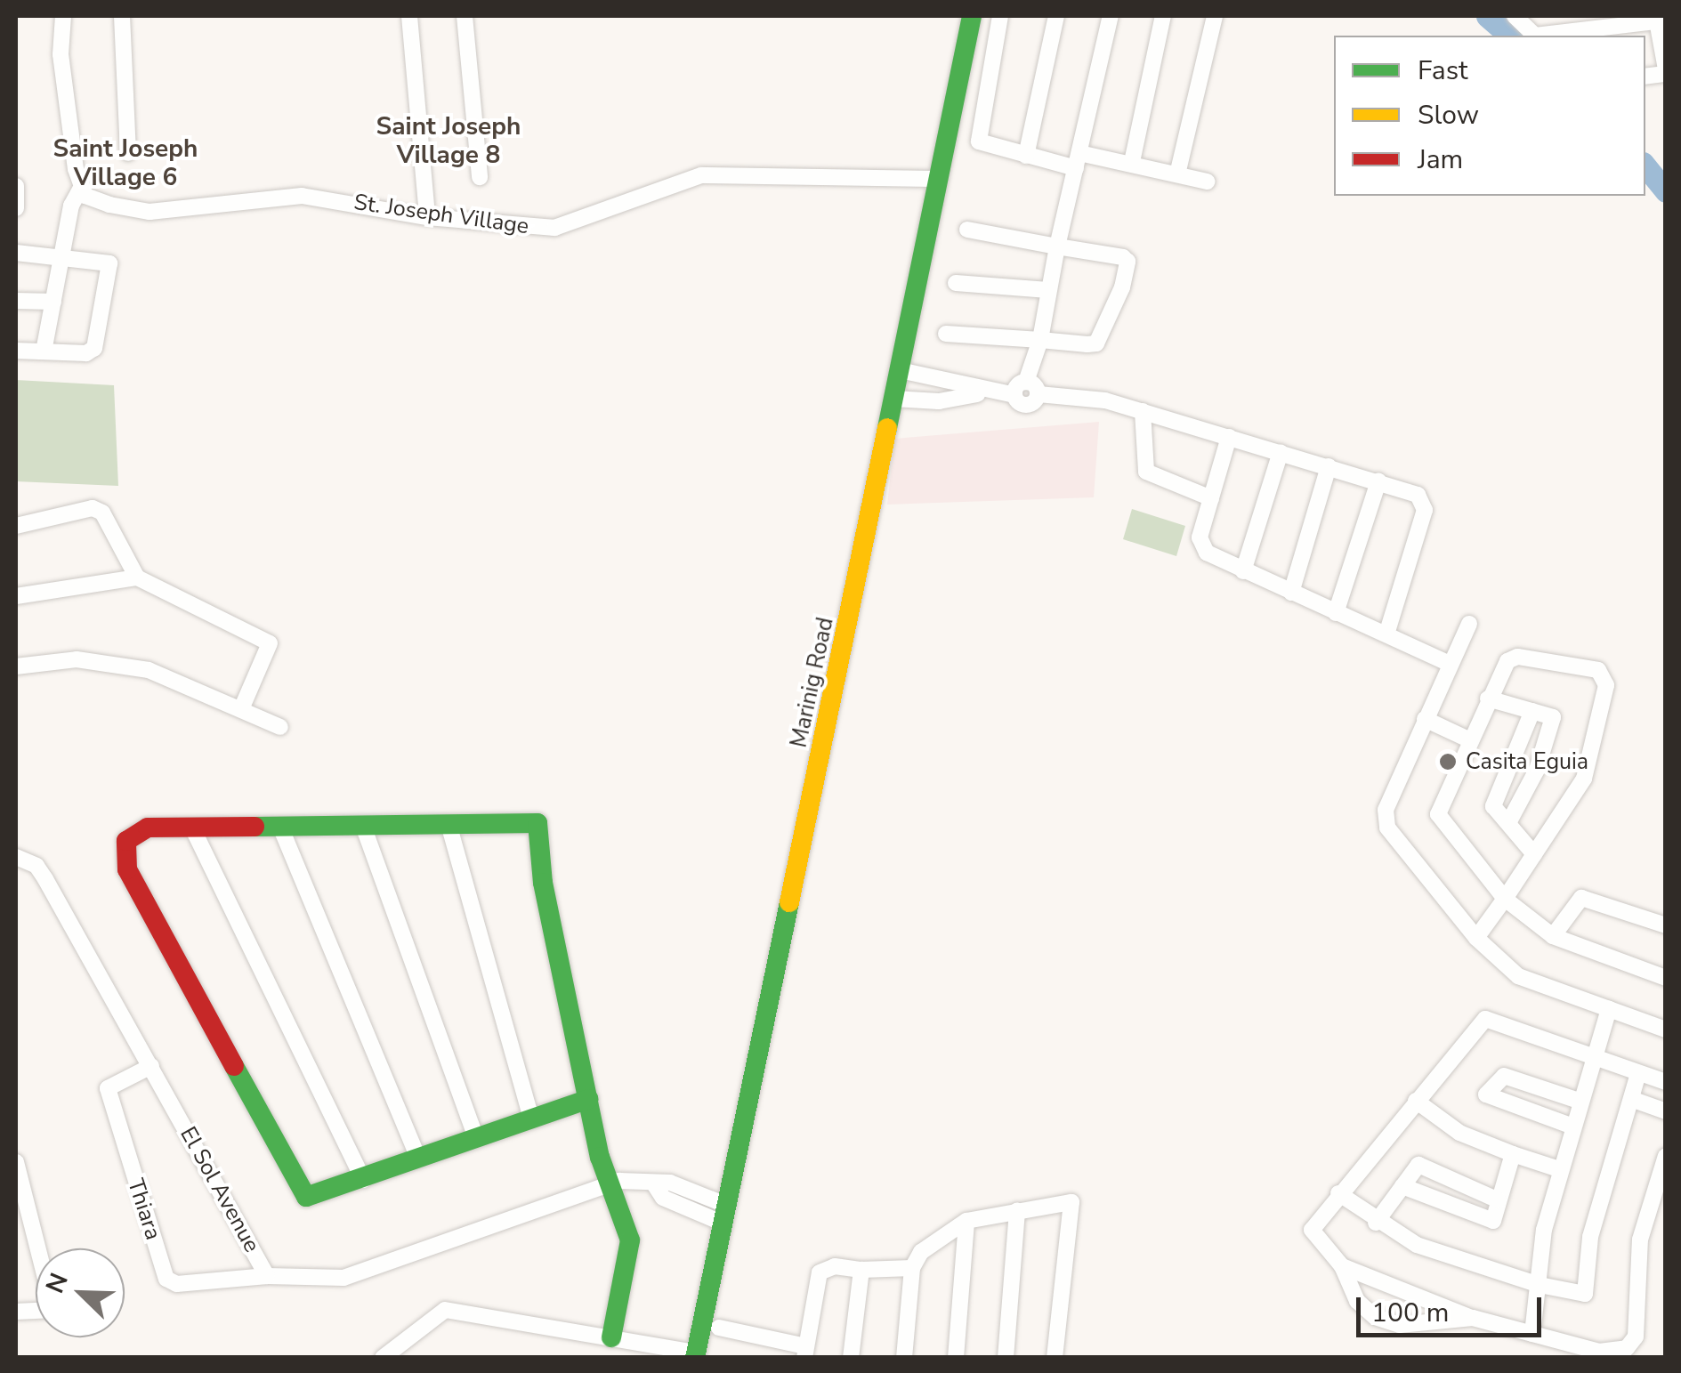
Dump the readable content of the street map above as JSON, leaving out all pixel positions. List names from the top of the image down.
{
  "streets": {
    "street": [
      "St. Joseph Village",
      "Marinig Road",
      "El Sol Avenue",
      "Thiara"
    ]
  },
  "crossings": [
    ["St. Joseph Village", "Marinig Road"],
    ["Marinig Road", "El Sol Avenue"],
    ["El Sol Avenue", "Thiara"]
  ],
  "districts": ["Saint Joseph Village 8", "Saint Joseph Village 6"],
  "places": ["Casita Eguia"],
  "legend": ["Fast", "Slow", "Jam"],
  "scale_bar": "100 m",
  "north": "top left"
}
